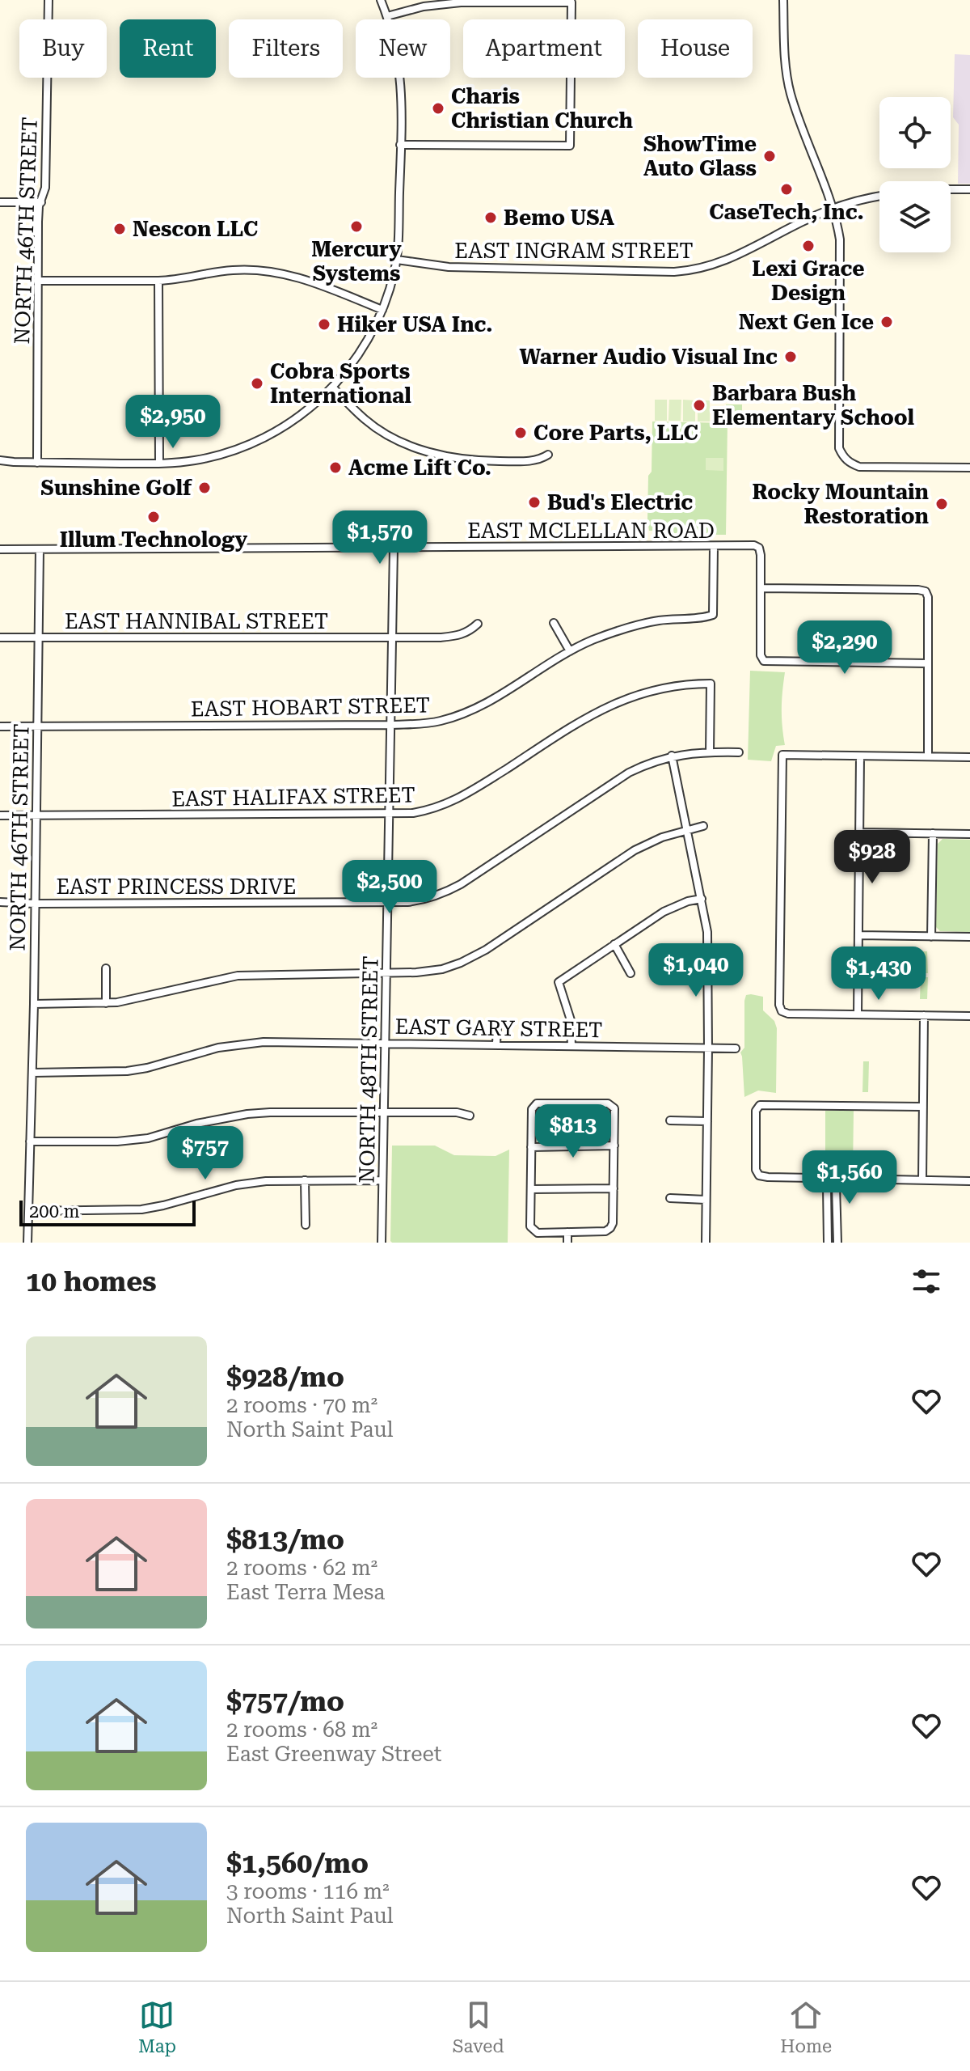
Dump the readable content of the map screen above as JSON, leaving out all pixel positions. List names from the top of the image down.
{
  "streets": {
    "street": [
      "NORTH 46TH STREET",
      "EAST INGRAM STREET",
      "EAST MCLELLAN ROAD",
      "EAST HANNIBAL STREET",
      "EAST HOBART STREET",
      "EAST HALIFAX STREET",
      "EAST PRINCESS DRIVE",
      "EAST GARY STREET",
      "NORTH 48TH STREET"
    ]
  },
  "crossings": [
    ["NORTH 46TH STREET", "EAST MCLELLAN ROAD"],
    ["NORTH 46TH STREET", "EAST HANNIBAL STREET"],
    ["NORTH 46TH STREET", "EAST HOBART STREET"],
    ["NORTH 46TH STREET", "EAST HALIFAX STREET"],
    ["NORTH 46TH STREET", "EAST PRINCESS DRIVE"],
    ["NORTH 46TH STREET", "EAST GARY STREET"],
    ["EAST MCLELLAN ROAD", "EAST HOBART STREET"],
    ["EAST MCLELLAN ROAD", "NORTH 48TH STREET"],
    ["EAST HANNIBAL STREET", "NORTH 48TH STREET"],
    ["EAST HOBART STREET", "NORTH 48TH STREET"],
    ["EAST HALIFAX STREET", "EAST PRINCESS DRIVE"],
    ["EAST HALIFAX STREET", "NORTH 48TH STREET"],
    ["EAST PRINCESS DRIVE", "NORTH 48TH STREET"],
    ["EAST GARY STREET", "NORTH 48TH STREET"]
  ],
  "places": [
    "Charis Christian Church",
    "ShowTime Auto Glass",
    "CaseTech, Inc.",
    "Bemo USA",
    "Mercury Systems",
    "Nescon LLC",
    "Lexi Grace Design",
    "Next Gen Ice",
    "Hiker USA Inc.",
    "Warner Audio Visual Inc",
    "Cobra Sports International",
    "Barbara Bush Elementary School",
    "Core Parts, LLC",
    "Acme Lift Co.",
    "Sunshine Golf",
    "Bud's Electric",
    "Rocky Mountain Restoration",
    "Illum Technology"
  ],
  "scale_bar": "200 m",
  "page": {
    "chip": [
      "Buy",
      "Rent",
      "Filters",
      "New",
      "Apartment",
      "House"
    ],
    "price": [
      "$2,950",
      "$1,570",
      "$2,290",
      "$928",
      "$2,500",
      "$1,040",
      "$1,430",
      "$813",
      "$757",
      "$1,560"
    ],
    "scale": "200 m",
    "heading": "10 homes",
    "list": [
      {
        "name": "$928/mo",
        "note": "2 rooms · 70 m² · North Saint Paul"
      },
      {
        "name": "$813/mo",
        "note": "2 rooms · 62 m² · East Terra Mesa"
      },
      {
        "name": "$757/mo",
        "note": "2 rooms · 68 m² · East Greenway Street"
      },
      {
        "name": "$1,560/mo",
        "note": "3 rooms · 116 m² · North Saint Paul"
      }
    ],
    "tabs": ["Map", "Saved", "Home"]
  }
}
